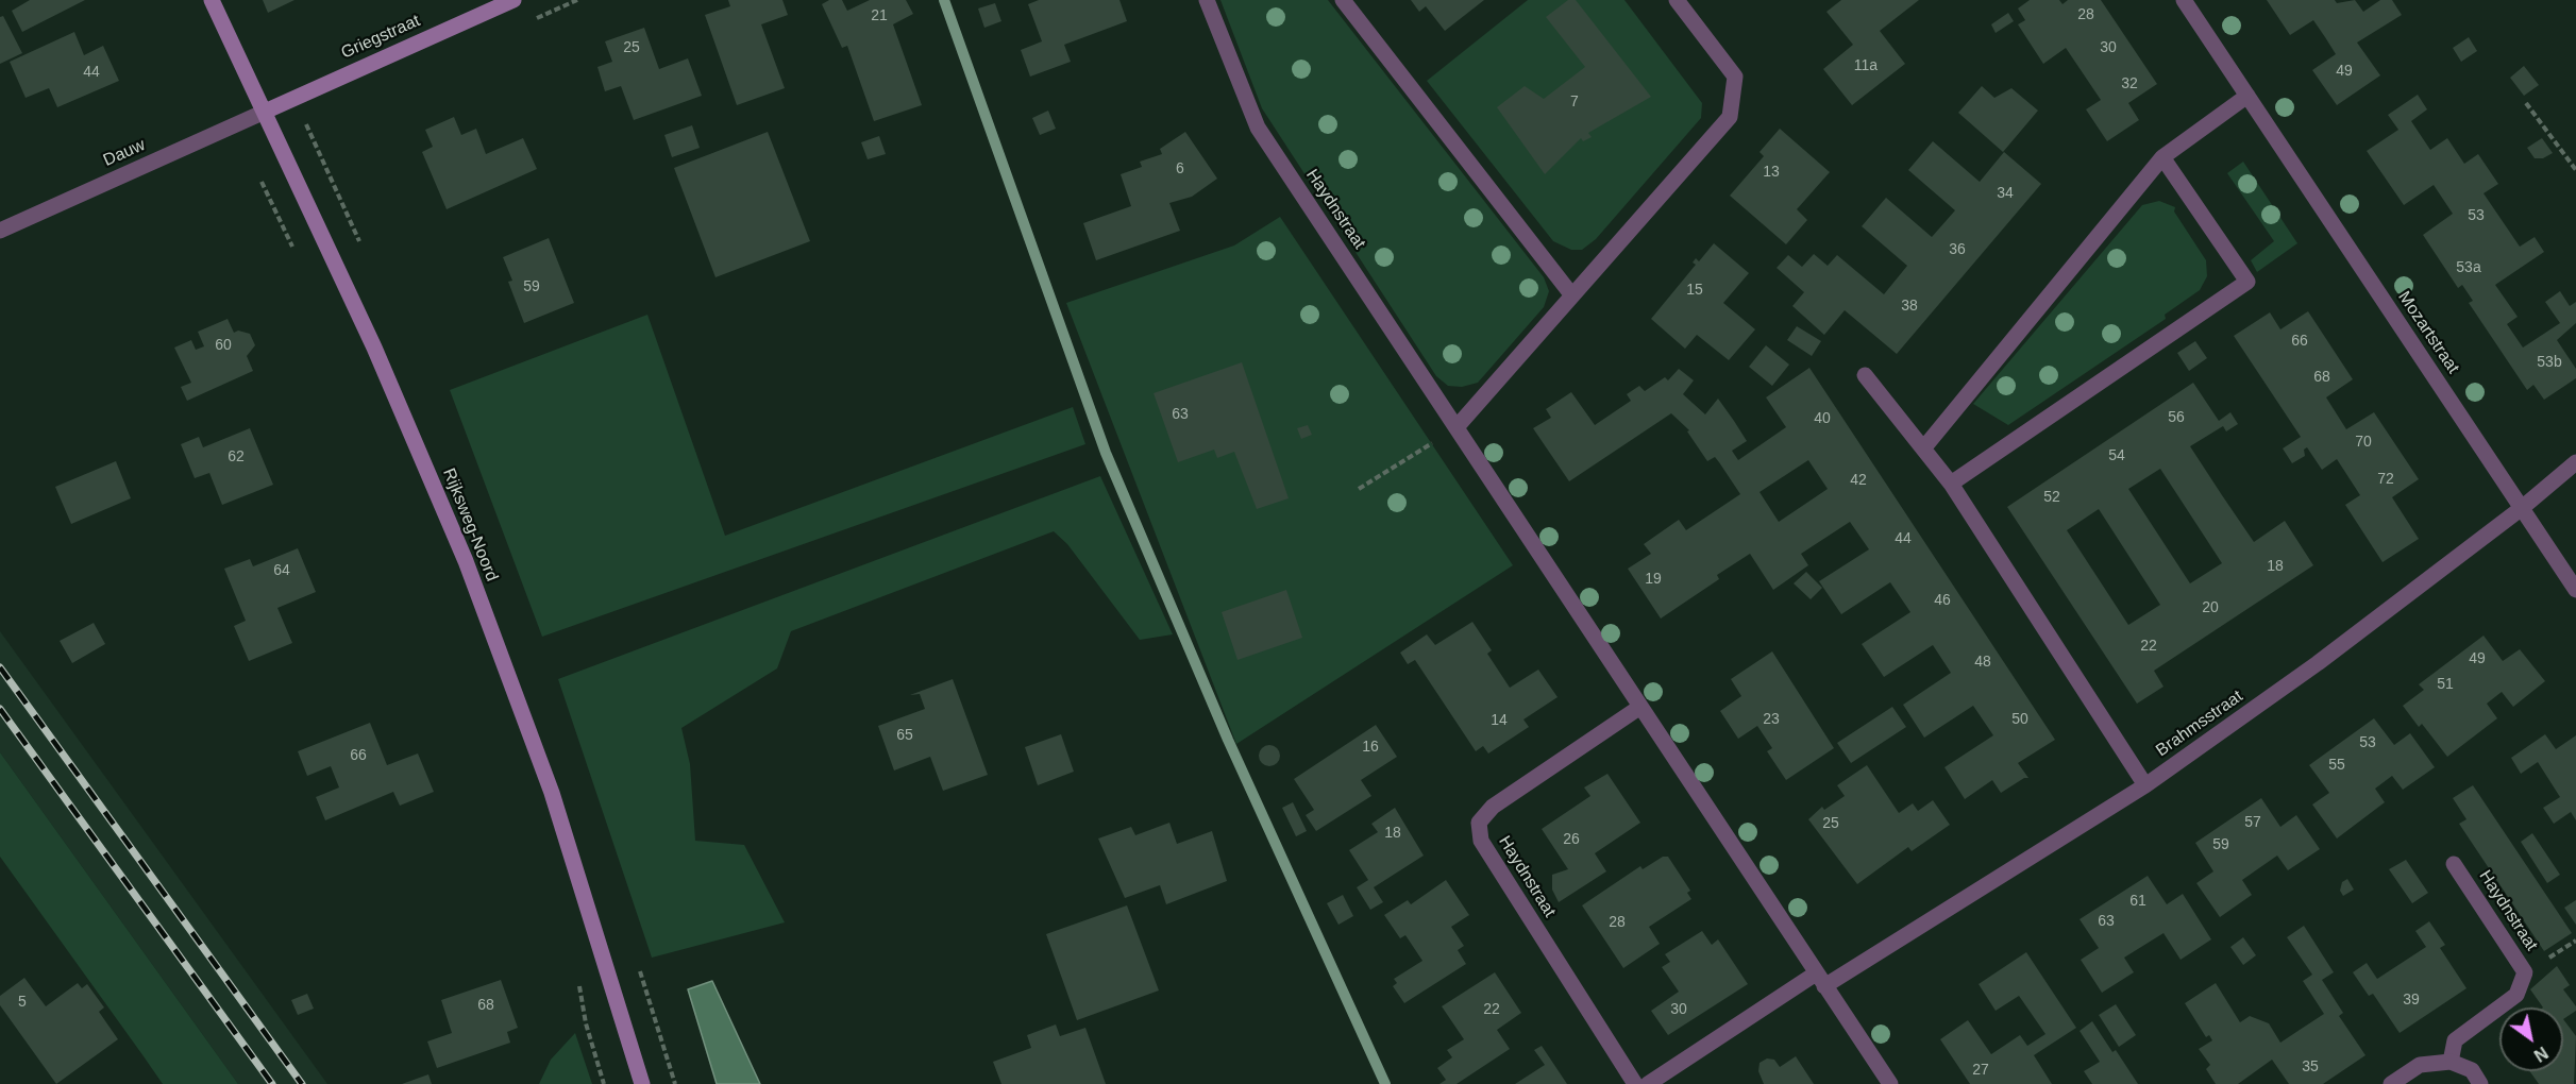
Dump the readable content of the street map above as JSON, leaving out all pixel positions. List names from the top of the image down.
{
  "streets": {
    "main road": ["Griegstraat", "Rijksweg-Noord"],
    "street": [
      "Dauw",
      "Haydnstraat",
      "Mozartstraat",
      "Brahmsstraat"
    ]
  },
  "crossings": [
    ["Griegstraat", "Dauw"],
    ["Griegstraat", "Rijksweg-Noord"],
    ["Dauw", "Rijksweg-Noord"],
    ["Haydnstraat", "Brahmsstraat"],
    ["Mozartstraat", "Brahmsstraat"]
  ],
  "house_numbers": [
    "28",
    "21",
    "25",
    "30",
    "11a",
    "49",
    "44",
    "32",
    "7",
    "6",
    "13",
    "34",
    "53",
    "36",
    "53a",
    "59",
    "15",
    "38",
    "66",
    "60",
    "53b",
    "68",
    "63",
    "56",
    "40",
    "70",
    "54",
    "62",
    "72",
    "42",
    "52",
    "44",
    "18",
    "64",
    "19",
    "46",
    "20",
    "22",
    "49",
    "48",
    "51",
    "23",
    "50",
    "14",
    "65",
    "53",
    "16",
    "66",
    "55",
    "57",
    "25",
    "18",
    "26",
    "59",
    "61",
    "63",
    "28",
    "39",
    "5",
    "68",
    "22",
    "30",
    "35",
    "27"
  ],
  "north": "bottom right"
}
